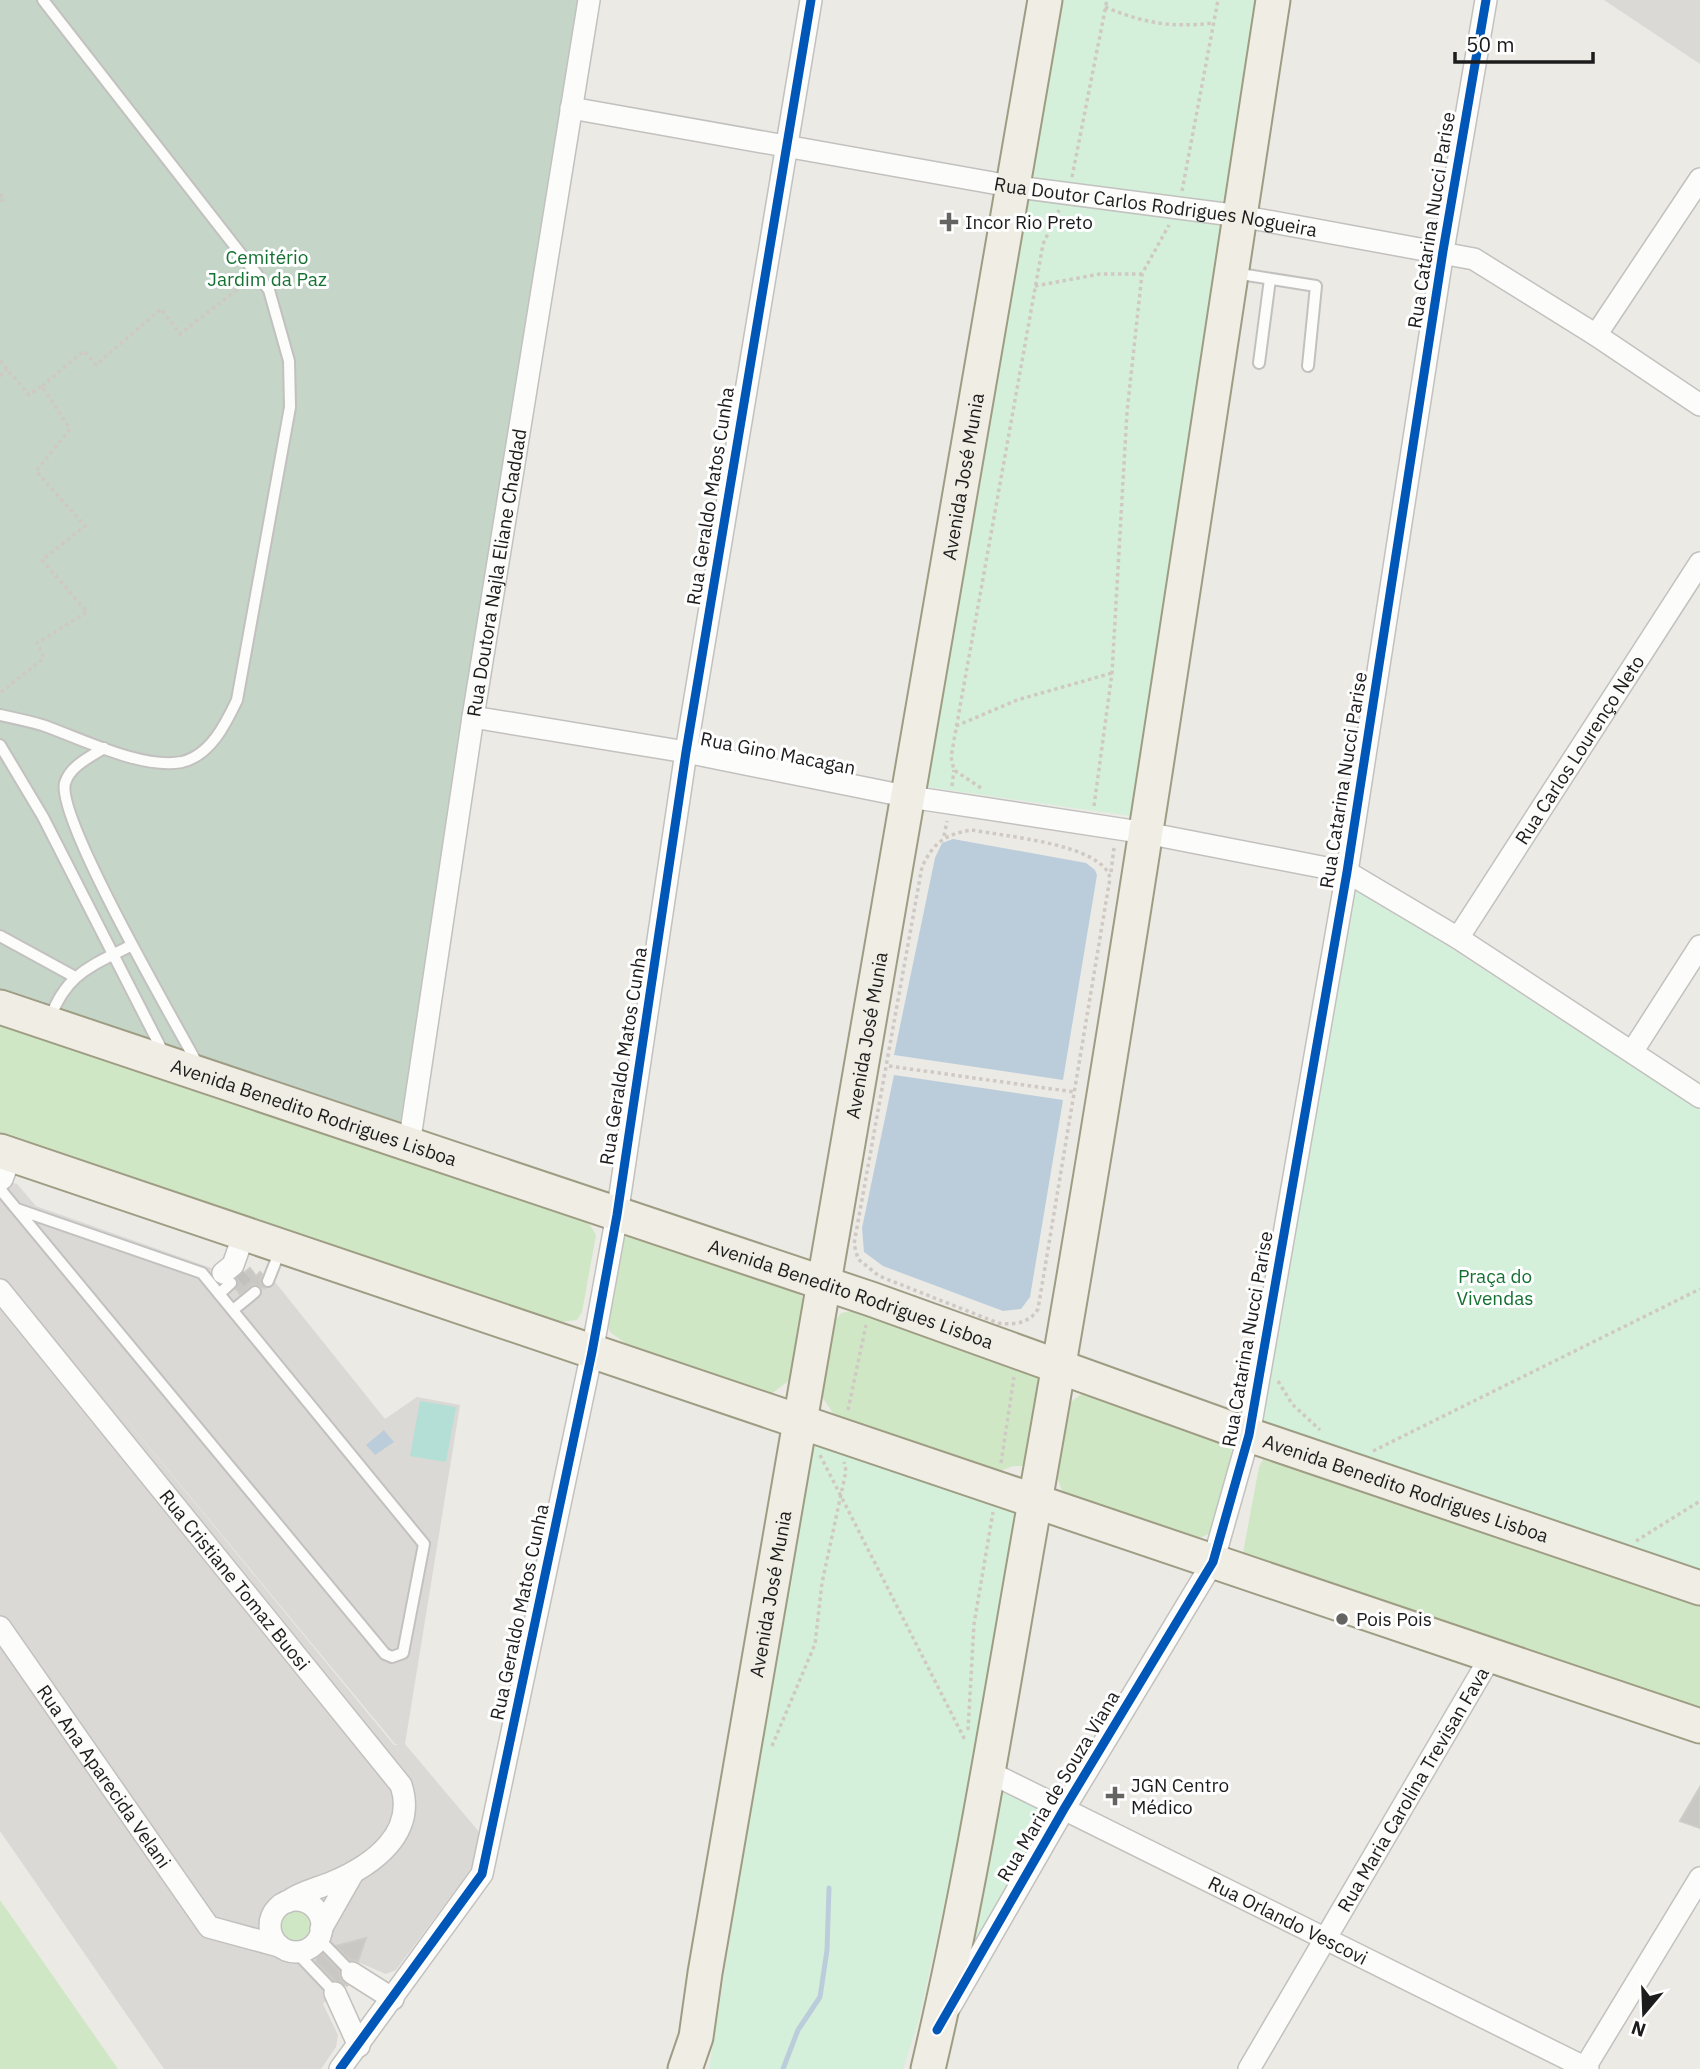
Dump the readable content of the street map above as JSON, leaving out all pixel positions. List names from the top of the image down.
{
  "streets": {
    "main road": ["Avenida José Munia", "Avenida Benedito Rodrigues Lisboa"],
    "street": [
      "Rua Doutor Carlos Rodrigues Nogueira",
      "Rua Catarina Nucci Parise",
      "Rua Geraldo Matos Cunha",
      "Rua Doutora Najla Eliane Chaddad",
      "Rua Carlos Lourenço Neto",
      "Rua Gino Macagan",
      "Rua Cristiane Tomaz Buosi",
      "Rua Ana Aparecida Velani",
      "Rua Maria de Souza Viana",
      "Rua Maria Carolina Trevisan Fava",
      "Rua Orlando Vescovi"
    ]
  },
  "crossings": [
    ["Rua Doutor Carlos Rodrigues Nogueira", "Rua Catarina Nucci Parise"],
    ["Rua Doutor Carlos Rodrigues Nogueira", "Avenida José Munia"],
    ["Rua Doutor Carlos Rodrigues Nogueira", "Rua Geraldo Matos Cunha"],
    ["Rua Doutor Carlos Rodrigues Nogueira", "Rua Doutora Najla Eliane Chaddad"],
    ["Rua Catarina Nucci Parise", "Rua Gino Macagan"],
    ["Rua Catarina Nucci Parise", "Avenida Benedito Rodrigues Lisboa"],
    ["Rua Catarina Nucci Parise", "Rua Maria de Souza Viana"],
    ["Avenida José Munia", "Rua Gino Macagan"],
    ["Avenida José Munia", "Avenida Benedito Rodrigues Lisboa"],
    ["Rua Geraldo Matos Cunha", "Rua Gino Macagan"],
    ["Rua Geraldo Matos Cunha", "Avenida Benedito Rodrigues Lisboa"],
    ["Rua Doutora Najla Eliane Chaddad", "Rua Gino Macagan"],
    ["Rua Doutora Najla Eliane Chaddad", "Avenida Benedito Rodrigues Lisboa"],
    ["Rua Carlos Lourenço Neto", "Rua Gino Macagan"],
    ["Rua Maria de Souza Viana", "Rua Orlando Vescovi"],
    ["Rua Maria Carolina Trevisan Fava", "Rua Orlando Vescovi"]
  ],
  "parks": ["Cemitério Jardim da Paz", "Praça do Vivendas"],
  "places": {
    "health": ["Incor Rio Preto", "JGN Centro Médico"],
    "other": ["Pois Pois"]
  },
  "scale_bar": "50 m",
  "north": "bottom"
}
